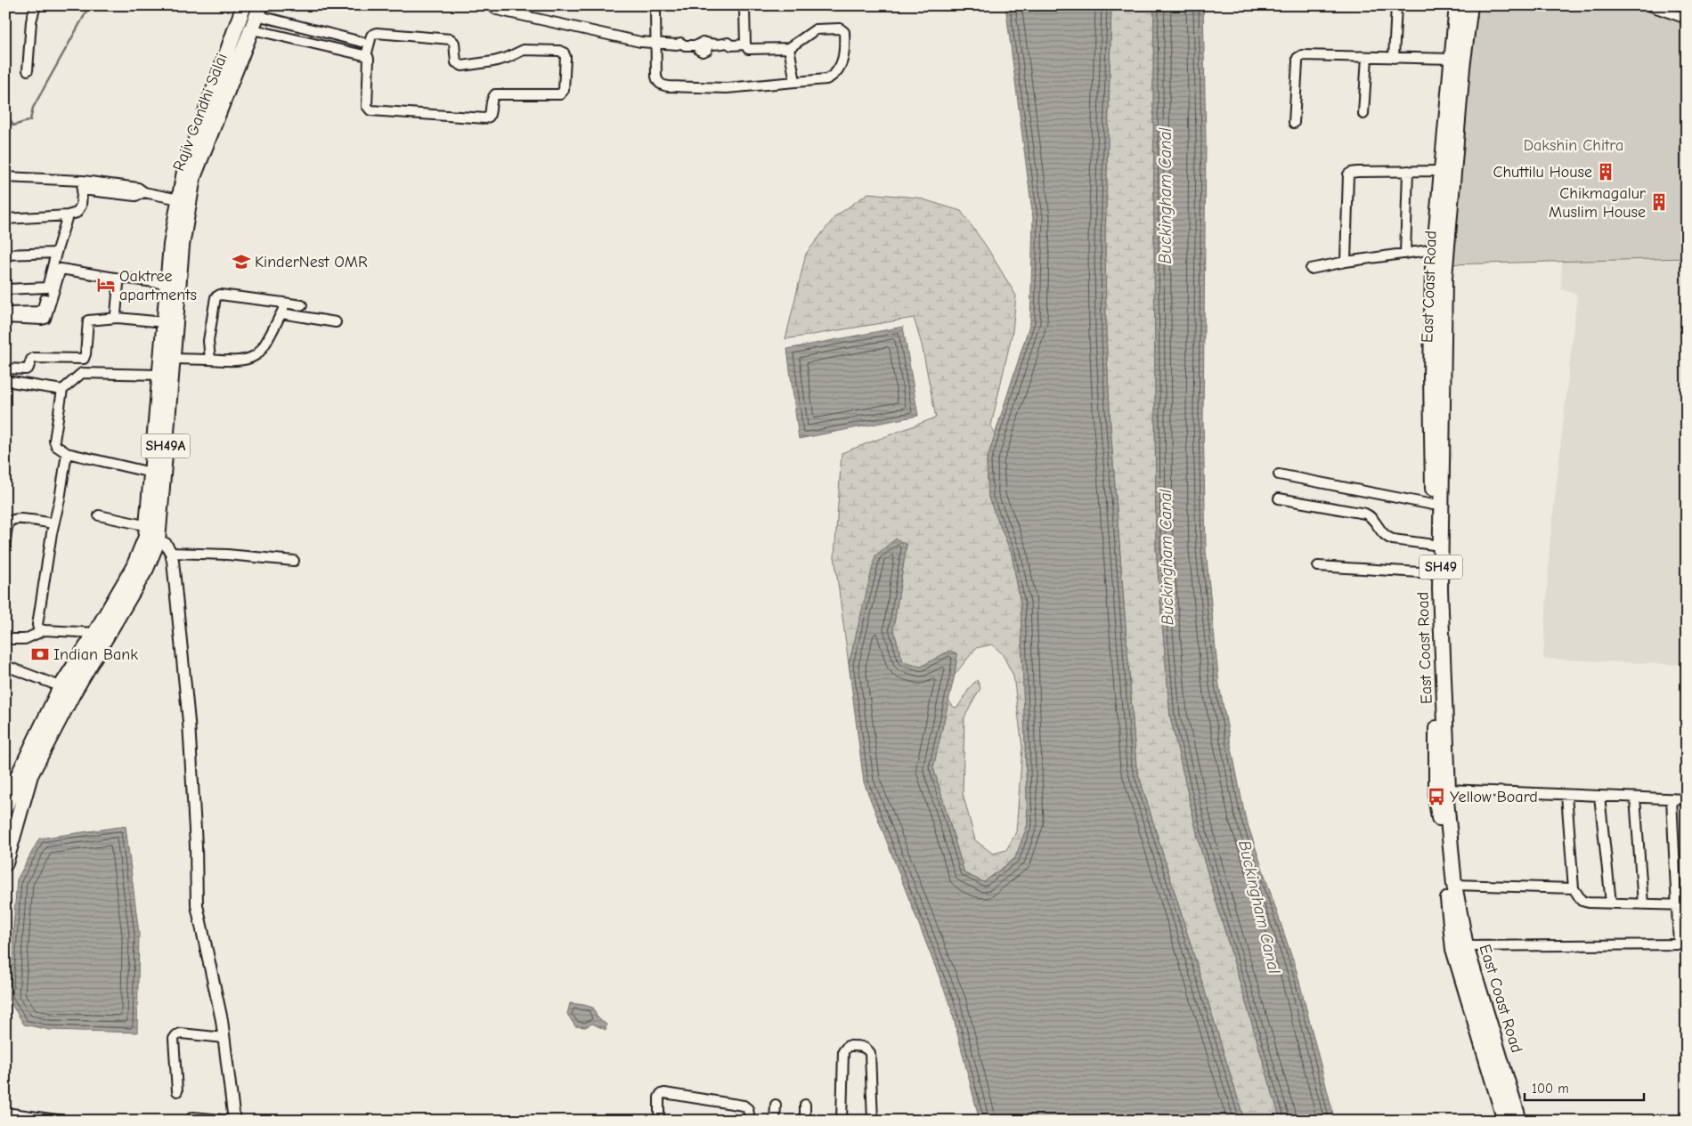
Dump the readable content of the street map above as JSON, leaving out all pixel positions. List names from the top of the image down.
{
  "streets": {
    "main road": [
      "Rajiv Gandhi Salai",
      "East Coast Road",
      "SH49A",
      "SH49"
    ]
  },
  "water": ["Buckingham Canal"],
  "parks": ["Dakshin Chitra"],
  "places": {
    "building": ["Chuttilu House", "Chikmagalur Muslim House"],
    "school or university": ["KinderNest OMR"],
    "hotel": ["Oaktree apartments"],
    "bank": ["Indian Bank"],
    "bus stop": ["Yellow Board"]
  },
  "scale_bar": "100 m"
}
